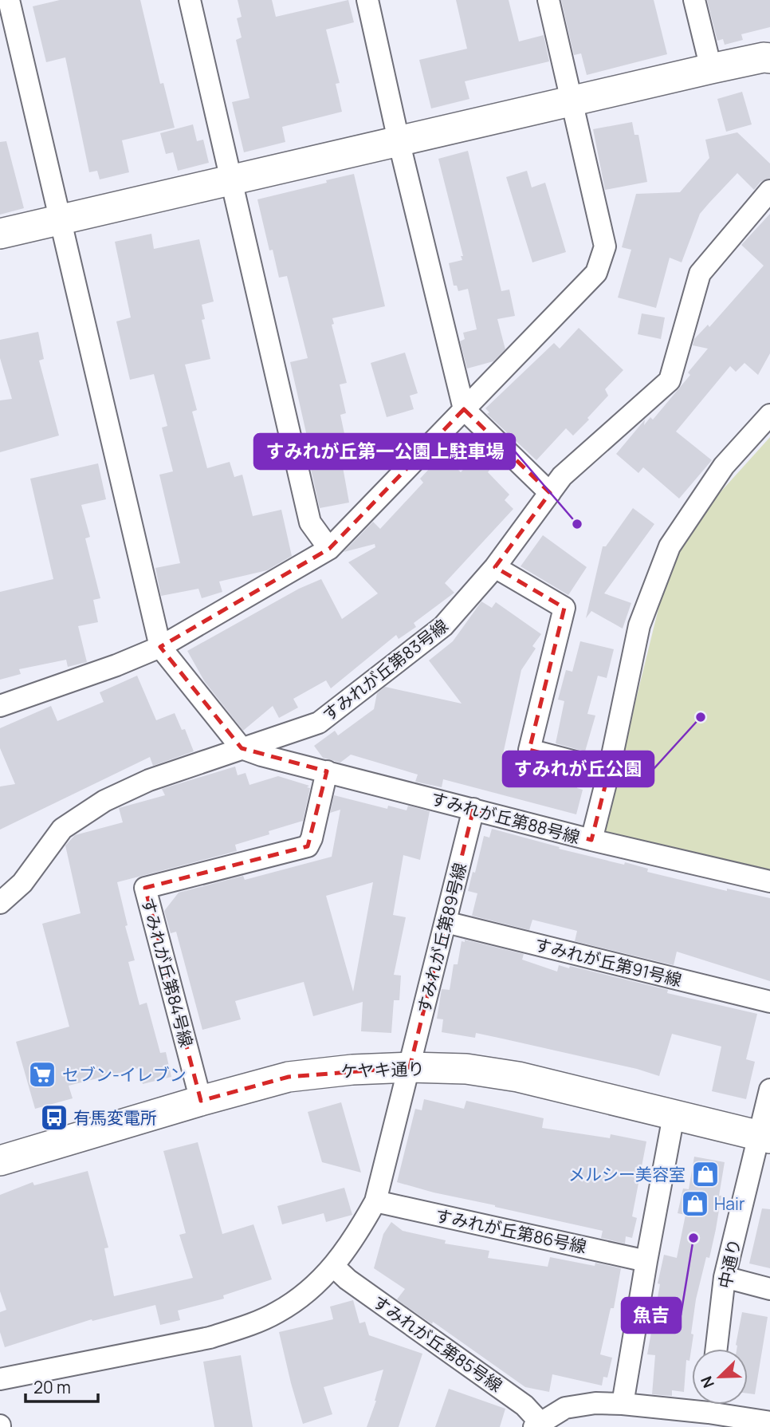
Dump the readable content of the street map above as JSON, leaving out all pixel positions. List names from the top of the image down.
{
  "streets": {
    "street": [
      "すみれが丘第83号線",
      "すみれが丘第88号線",
      "すみれが丘第89号線",
      "すみれが丘第91号線",
      "すみれが丘第84号線",
      "ケヤキ通り",
      "すみれが丘第86号線",
      "中通り",
      "すみれが丘第85号線"
    ]
  },
  "crossings": [
    ["すみれが丘第83号線", "すみれが丘第88号線"],
    ["すみれが丘第88号線", "すみれが丘第89号線"],
    ["すみれが丘第88号線", "すみれが丘第84号線"],
    ["すみれが丘第89号線", "すみれが丘第91号線"],
    ["すみれが丘第89号線", "ケヤキ通り"],
    ["すみれが丘第89号線", "すみれが丘第86号線"],
    ["すみれが丘第89号線", "すみれが丘第85号線"],
    ["すみれが丘第84号線", "ケヤキ通り"],
    ["ケヤキ通り", "中通り"]
  ],
  "places": {
    "other": ["すみれが丘第一公園上駐車場", "すみれが丘公園", "魚吉"],
    "supermarket": ["セブン-イレブン"],
    "bus stop": ["有馬変電所"],
    "shop": ["メルシー美容室", "Hair"]
  },
  "scale_bar": "20 m",
  "north": "bottom left"
}
